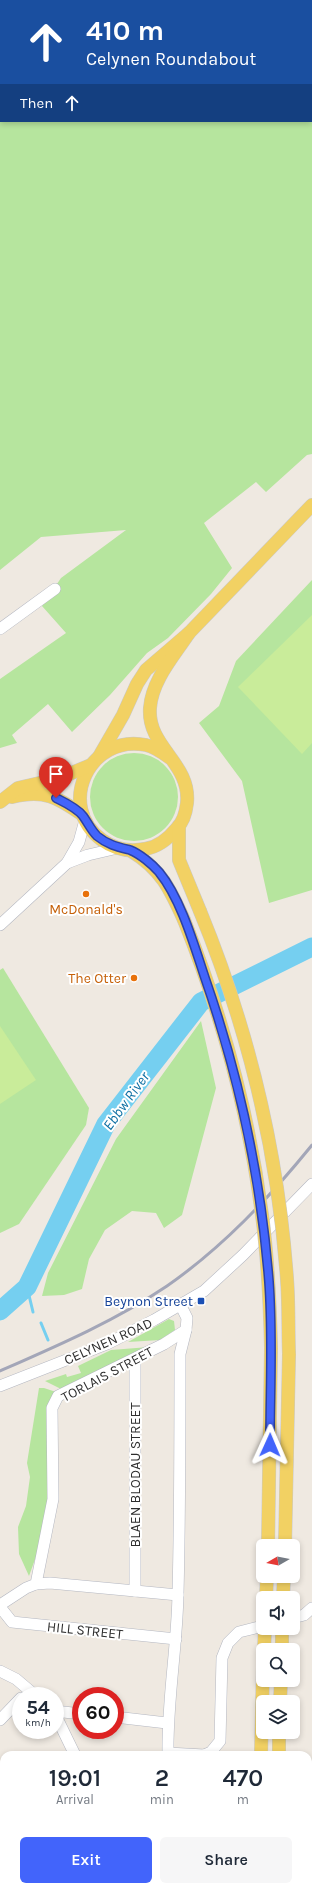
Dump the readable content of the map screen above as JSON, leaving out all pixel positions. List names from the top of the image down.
{
  "streets": {
    "street": [
      "CELYNEN ROAD",
      "TORLAIS STREET",
      "BLAEN BLODAU STREET",
      "HILL STREET"
    ]
  },
  "crossings": [
    ["TORLAIS STREET", "BLAEN BLODAU STREET"]
  ],
  "water": ["Ebbw River"],
  "places": {
    "other": ["McDonald's", "The Otter"],
    "transit": ["Beynon Street"]
  },
  "north": "left",
  "page": {
    "turn": ["410 m", "Celynen Roundabout"],
    "then": "Then",
    "speed": "54 km/h",
    "limit": "60",
    "eta": [
      "19:01",
      "Arrival",
      "2",
      "min",
      "470",
      "m"
    ],
    "buttons": ["Exit", "Share"]
  }
}
